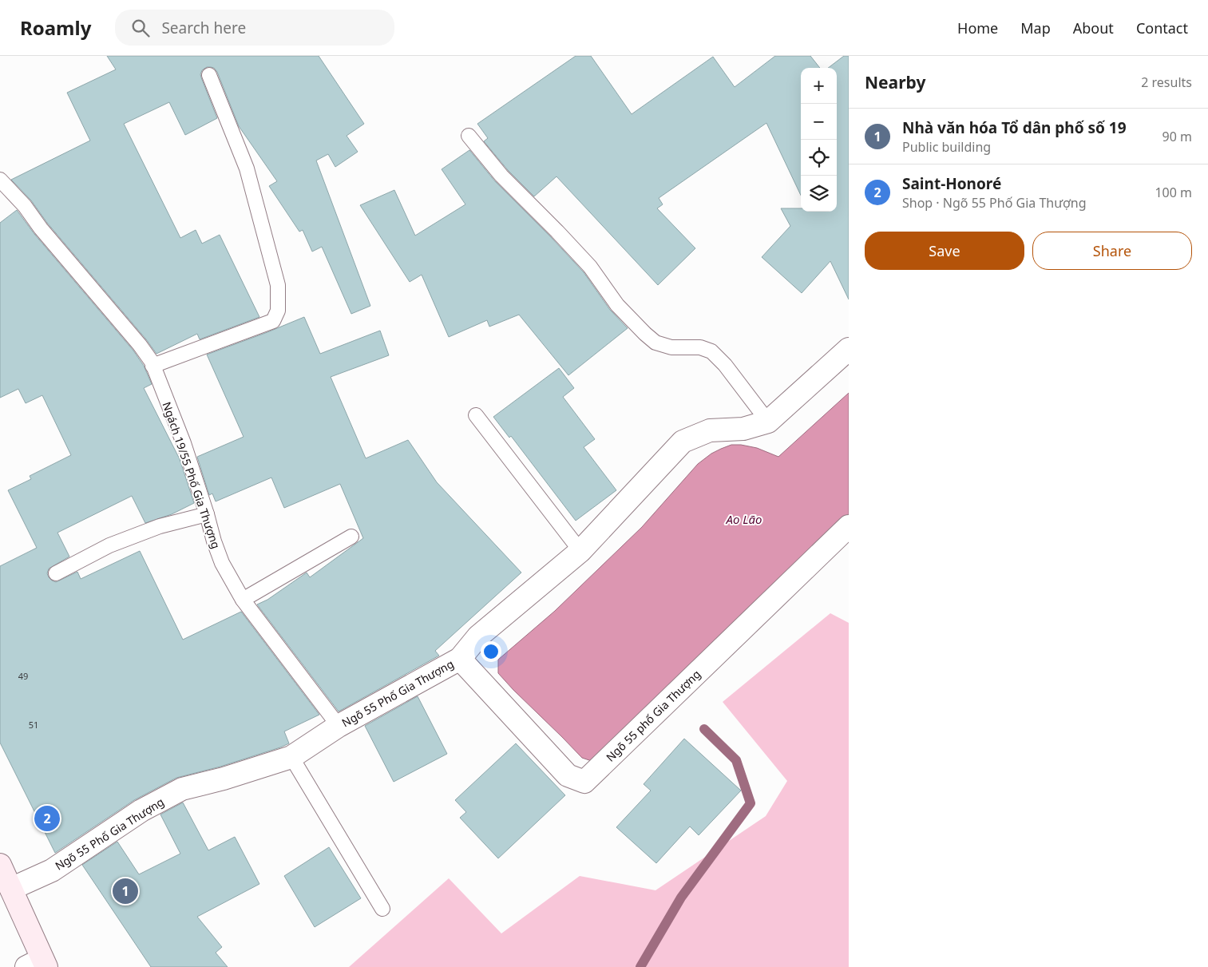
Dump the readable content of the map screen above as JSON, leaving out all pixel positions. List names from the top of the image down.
{
  "streets": {
    "street": ["Ngõ 55 Phố Gia Thượng", "Ngõ 55 phố Gia Thượng"],
    "lane": ["Ngách 19/55 Phố Gia Thượng"]
  },
  "crossings": [
    ["Ngách 19/55 Phố Gia Thượng", "Ngõ 55 Phố Gia Thượng"],
    ["Ngõ 55 Phố Gia Thượng", "Ngõ 55 phố Gia Thượng"]
  ],
  "water": ["Ao Lão"],
  "house_numbers": ["49", "51"],
  "page": {
    "header": "Roamly",
    "search": "Search here",
    "nav": [
      "Home",
      "Map",
      "About",
      "Contact"
    ],
    "heading": ["Nearby", "2 results"],
    "map_buttons": ["+", "−"],
    "list": [
      {
        "mark": "1",
        "name": "Nhà văn hóa Tổ dân phố số 19",
        "note": "Public building",
        "value": "90 m"
      },
      {
        "mark": "2",
        "name": "Saint-Honoré",
        "note": "Shop · Ngõ 55 Phố Gia Thượng",
        "value": "100 m"
      }
    ],
    "buttons": ["Save", "Share"],
    "pins": ["2", "1"]
  }
}
